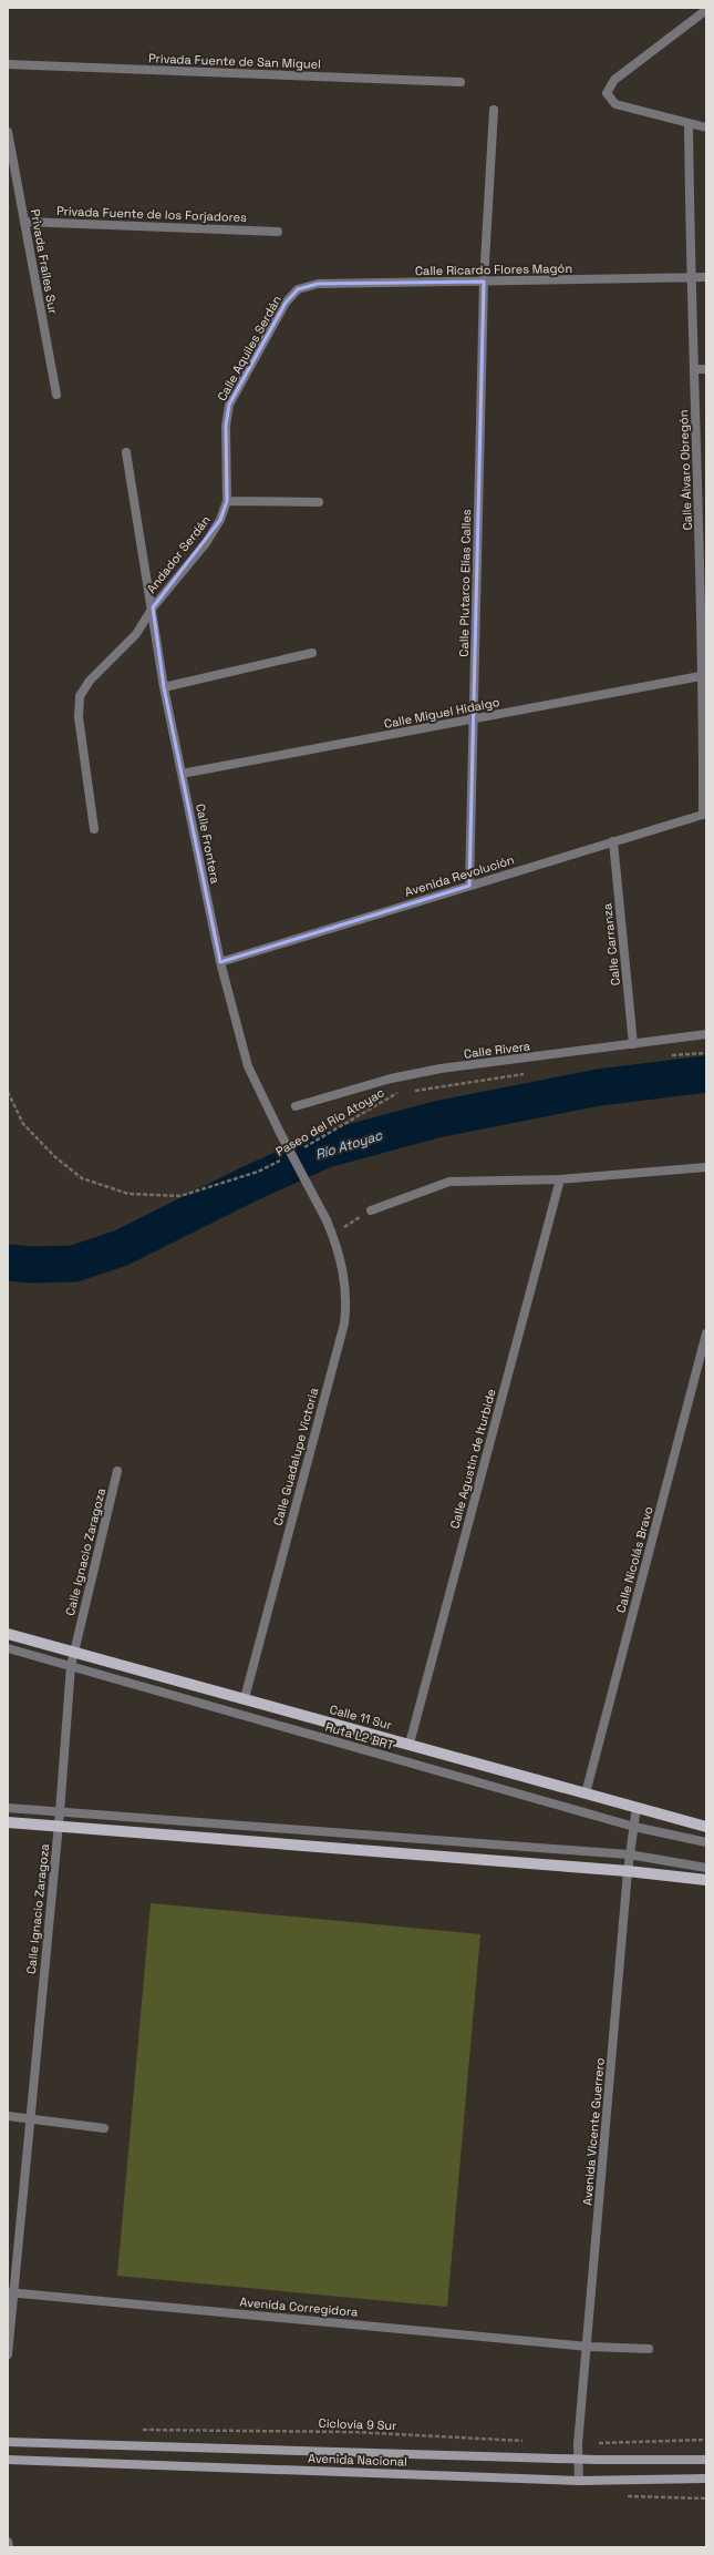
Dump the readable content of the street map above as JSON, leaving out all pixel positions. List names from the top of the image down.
{
  "streets": {
    "main road": ["Calle 11 Sur", "Avenida Nacional"],
    "street": [
      "Privada Fuente de San Miguel",
      "Privada Fuente de los Forjadores",
      "Privada Frailes Sur",
      "Calle Ricardo Flores Magón",
      "Calle Aquiles Serdán",
      "Calle Álvaro Obregón",
      "Andador Serdán",
      "Calle Plutarco Elías Calles",
      "Calle Miguel Hidalgo",
      "Calle Frontera",
      "Avenida Revolución",
      "Calle Carranza",
      "Calle Rivera",
      "Calle Guadalupe Victoria",
      "Calle Agustín de Iturbide",
      "Calle Ignacio Zaragoza",
      "Calle Nicolás Bravo",
      "Ruta L2 BRT",
      "Avenida Vicente Guerrero",
      "Avenida Corregidora"
    ],
    "path": ["Paseo del Río Atoyac", "Ciclovía 9 Sur"]
  },
  "crossings": [
    ["Privada Fuente de los Forjadores", "Privada Frailes Sur"],
    ["Calle Ricardo Flores Magón", "Calle Aquiles Serdán"],
    ["Calle Ricardo Flores Magón", "Calle Álvaro Obregón"],
    ["Calle Ricardo Flores Magón", "Calle Plutarco Elías Calles"],
    ["Calle Aquiles Serdán", "Andador Serdán"],
    ["Calle Álvaro Obregón", "Calle Miguel Hidalgo"],
    ["Calle Álvaro Obregón", "Avenida Revolución"],
    ["Andador Serdán", "Calle Frontera"],
    ["Calle Plutarco Elías Calles", "Calle Miguel Hidalgo"],
    ["Calle Plutarco Elías Calles", "Avenida Revolución"],
    ["Calle Miguel Hidalgo", "Calle Frontera"],
    ["Calle Frontera", "Avenida Revolución"],
    ["Calle Frontera", "Calle Guadalupe Victoria"],
    ["Avenida Revolución", "Calle Carranza"],
    ["Calle Carranza", "Calle Rivera"],
    ["Calle Guadalupe Victoria", "Calle 11 Sur"],
    ["Calle Agustín de Iturbide", "Calle 11 Sur"],
    ["Calle Ignacio Zaragoza", "Calle 11 Sur"],
    ["Calle Ignacio Zaragoza", "Ruta L2 BRT"],
    ["Calle Ignacio Zaragoza", "Avenida Corregidora"],
    ["Calle Nicolás Bravo", "Calle 11 Sur"],
    ["Calle 11 Sur", "Avenida Vicente Guerrero"],
    ["Ruta L2 BRT", "Avenida Vicente Guerrero"],
    ["Avenida Vicente Guerrero", "Avenida Corregidora"],
    ["Avenida Vicente Guerrero", "Avenida Nacional"]
  ],
  "water": ["Río Atoyac"]
}
